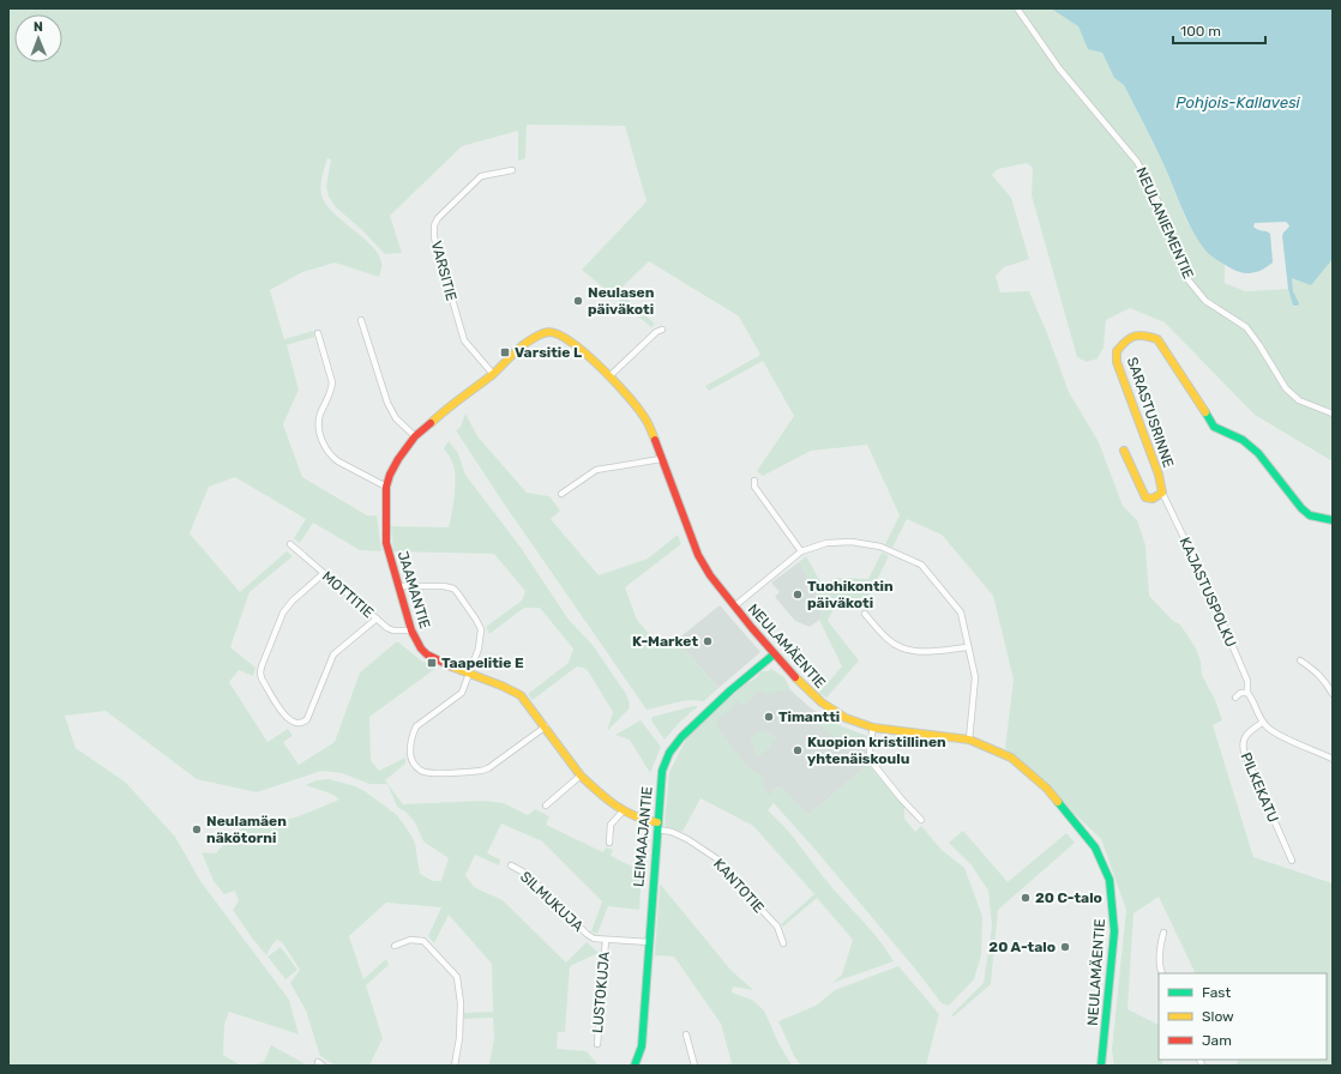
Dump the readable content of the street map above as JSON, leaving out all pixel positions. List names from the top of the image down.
{
  "streets": {
    "street": [
      "NEULANIEMENTIE",
      "VARSITIE",
      "SARASTUSRINNE",
      "JAAMANTIE",
      "KAJASTUSPOLKU",
      "MOTTITIE",
      "NEULAMÄENTIE",
      "PILKEKATU",
      "LEIMAAJANTIE",
      "KANTOTIE",
      "SILMUKUJA",
      "LUSTOKUJA"
    ]
  },
  "crossings": [
    ["VARSITIE", "JAAMANTIE"],
    ["SARASTUSRINNE", "KAJASTUSPOLKU"],
    ["JAAMANTIE", "MOTTITIE"],
    ["JAAMANTIE", "NEULAMÄENTIE"],
    ["JAAMANTIE", "LEIMAAJANTIE"],
    ["JAAMANTIE", "KANTOTIE"],
    ["KAJASTUSPOLKU", "PILKEKATU"],
    ["NEULAMÄENTIE", "LEIMAAJANTIE"],
    ["LEIMAAJANTIE", "KANTOTIE"],
    ["LEIMAAJANTIE", "SILMUKUJA"],
    ["SILMUKUJA", "LUSTOKUJA"]
  ],
  "water": ["Pohjois-Kallavesi"],
  "places": {
    "other": [
      "Neulasen päiväkoti",
      "Tuohikontin päiväkoti",
      "K-Market",
      "Timantti",
      "Kuopion kristillinen yhtenäiskoulu",
      "Neulamäen näkötorni",
      "20 C-talo",
      "20 A-talo"
    ],
    "transit": ["Varsitie L", "Taapelitie E"]
  },
  "legend": ["Fast", "Slow", "Jam"],
  "scale_bar": "100 m",
  "north": "top"
}
